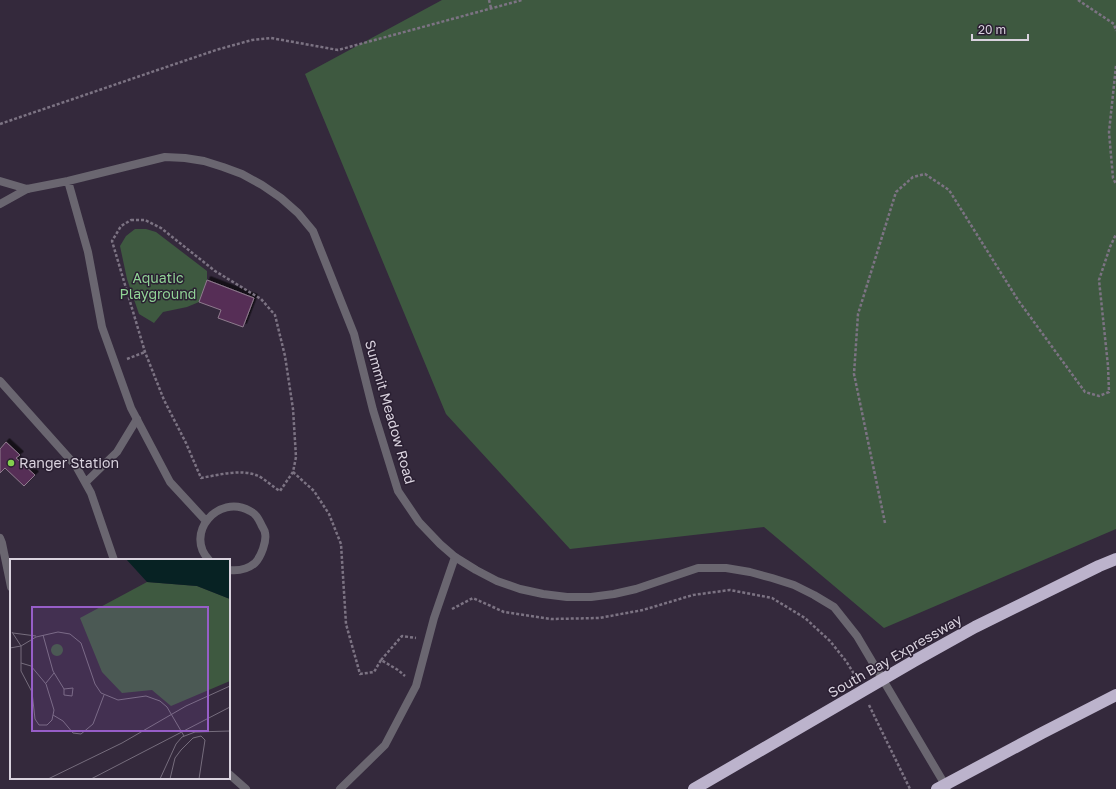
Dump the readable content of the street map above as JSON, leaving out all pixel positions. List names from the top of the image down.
{
  "streets": {
    "highway": ["South Bay Expressway"],
    "street": ["Summit Meadow Road"]
  },
  "parks": ["Aquatic Playground"],
  "places": ["Ranger Station"],
  "scale_bar": "20 m"
}
